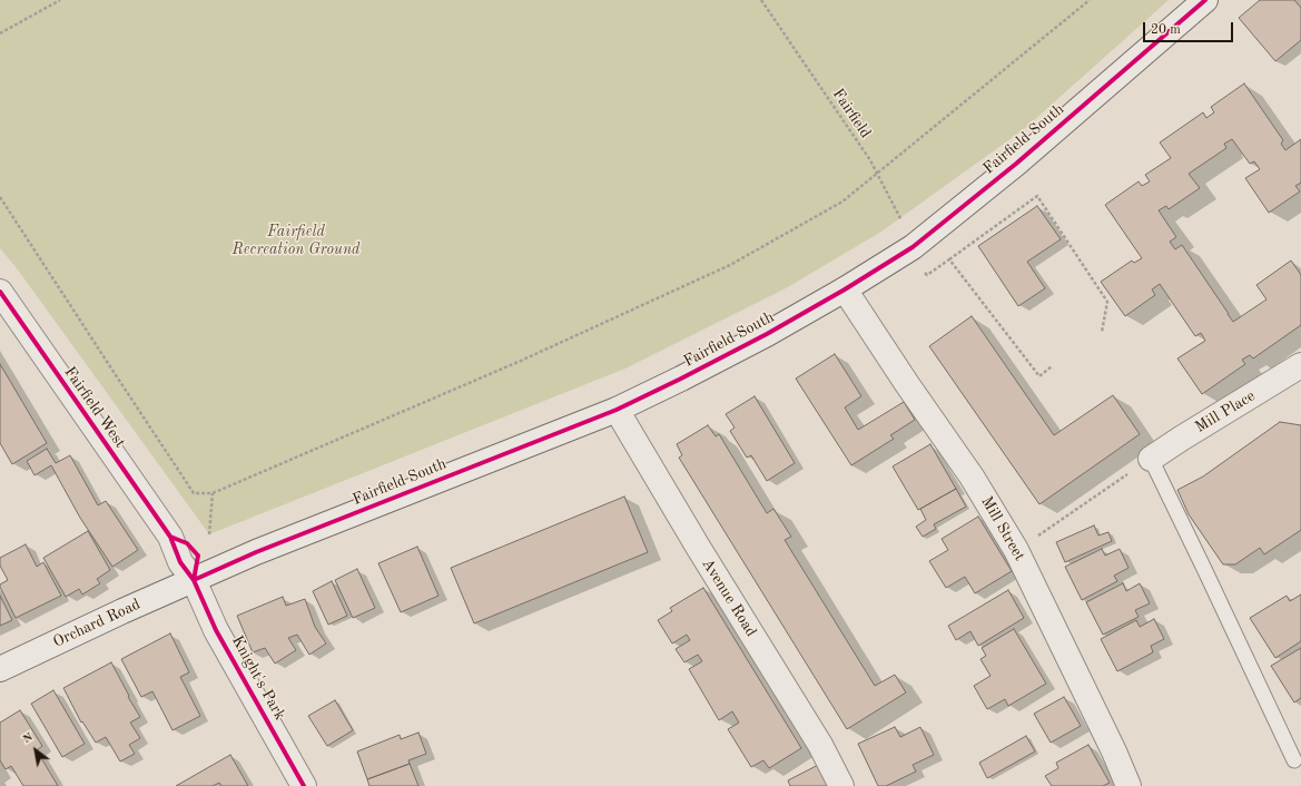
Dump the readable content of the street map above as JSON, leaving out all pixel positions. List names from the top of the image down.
{
  "streets": {
    "street": [
      "Fairfield South",
      "Fairfield West",
      "Mill Place",
      "Mill Street",
      "Avenue Road",
      "Orchard Road",
      "Knight's Park"
    ],
    "path": ["Fairfield"]
  },
  "crossings": [
    ["Fairfield", "Fairfield South"],
    ["Fairfield South", "Fairfield West"],
    ["Fairfield South", "Mill Street"],
    ["Fairfield South", "Avenue Road"],
    ["Fairfield South", "Orchard Road"],
    ["Fairfield South", "Knight's Park"],
    ["Fairfield West", "Orchard Road"],
    ["Fairfield West", "Knight's Park"],
    ["Orchard Road", "Knight's Park"]
  ],
  "parks": ["Fairfield Recreation Ground"],
  "scale_bar": "20 m",
  "north": "top left"
}
